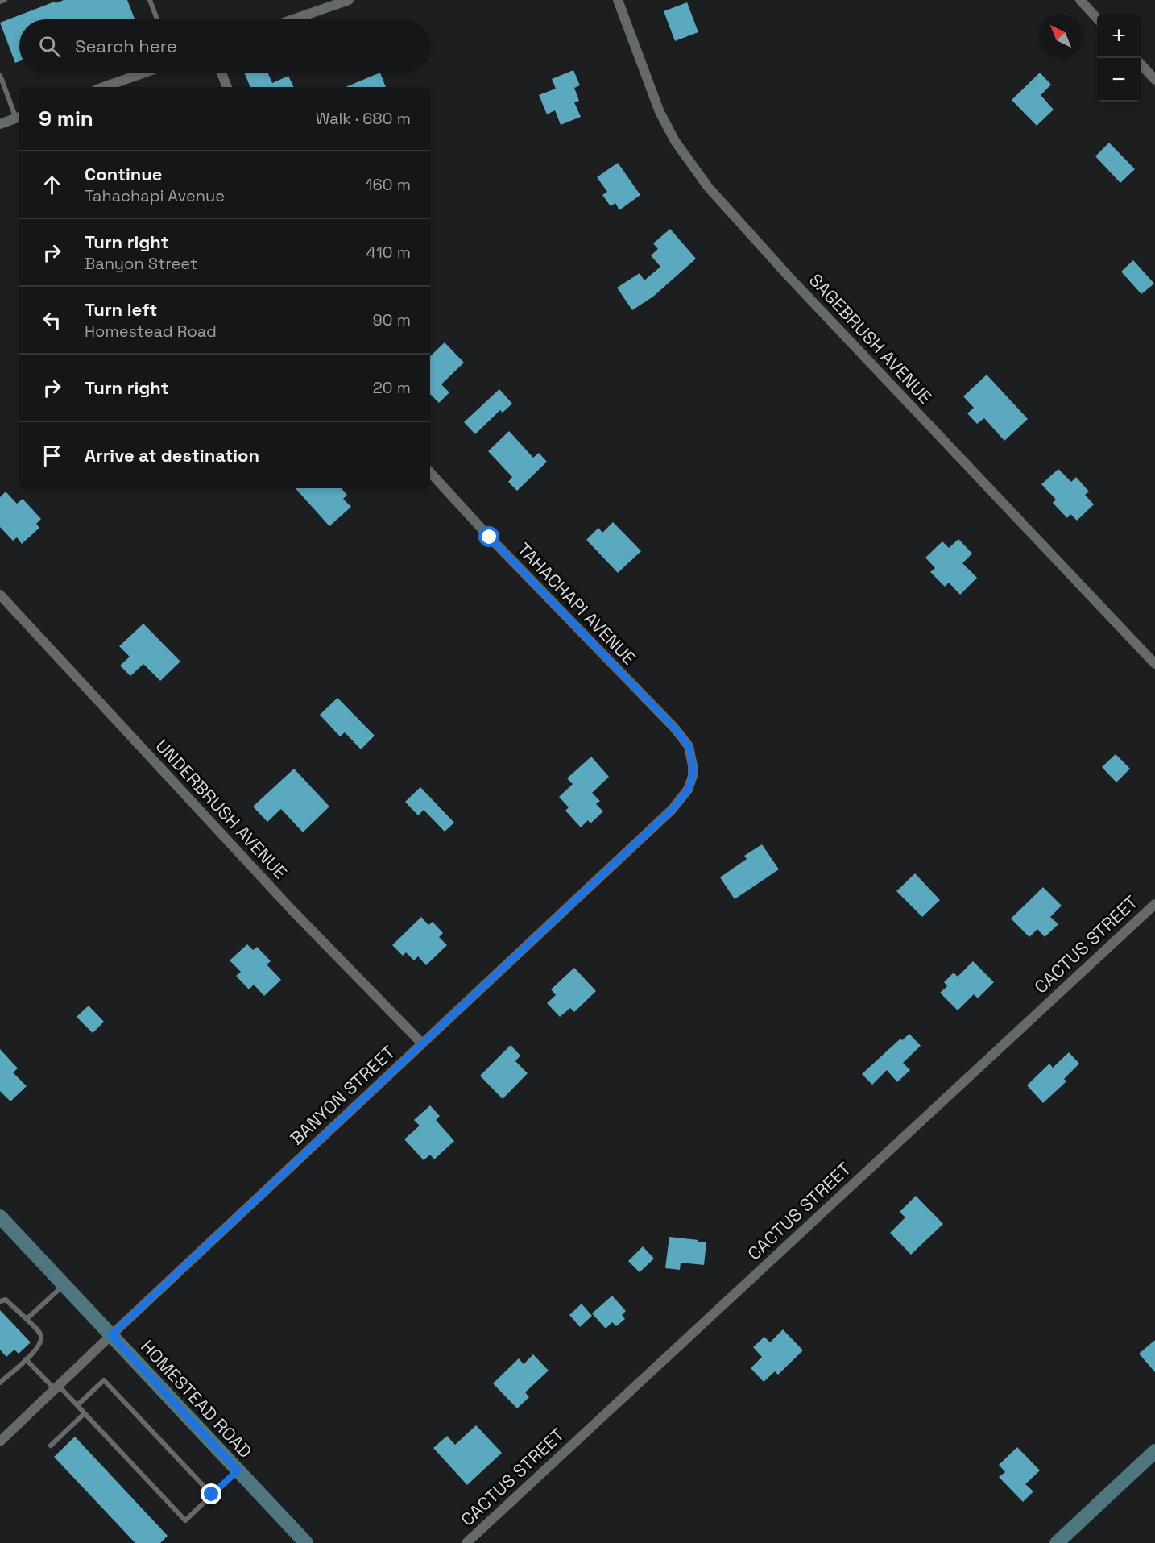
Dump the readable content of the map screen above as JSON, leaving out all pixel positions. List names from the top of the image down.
{
  "streets": {
    "main road": ["HOMESTEAD ROAD"],
    "street": [
      "SAGEBRUSH AVENUE",
      "TAHACHAPI AVENUE",
      "UNDERBRUSH AVENUE",
      "CACTUS STREET",
      "BANYON STREET"
    ]
  },
  "crossings": [
    ["TAHACHAPI AVENUE", "BANYON STREET"],
    ["UNDERBRUSH AVENUE", "BANYON STREET"],
    ["BANYON STREET", "HOMESTEAD ROAD"]
  ],
  "north": "top left",
  "page": {
    "map_buttons": ["+", "−"],
    "search": "Search here",
    "heading": ["9 min", "Walk · 680 m"],
    "list": [
      ["Continue", "Tahachapi Avenue", "160 m"],
      ["Turn right", "Banyon Street", "410 m"],
      ["Turn left", "Homestead Road", "90 m"],
      ["Turn right", "20 m"],
      "Arrive at destination"
    ]
  }
}
